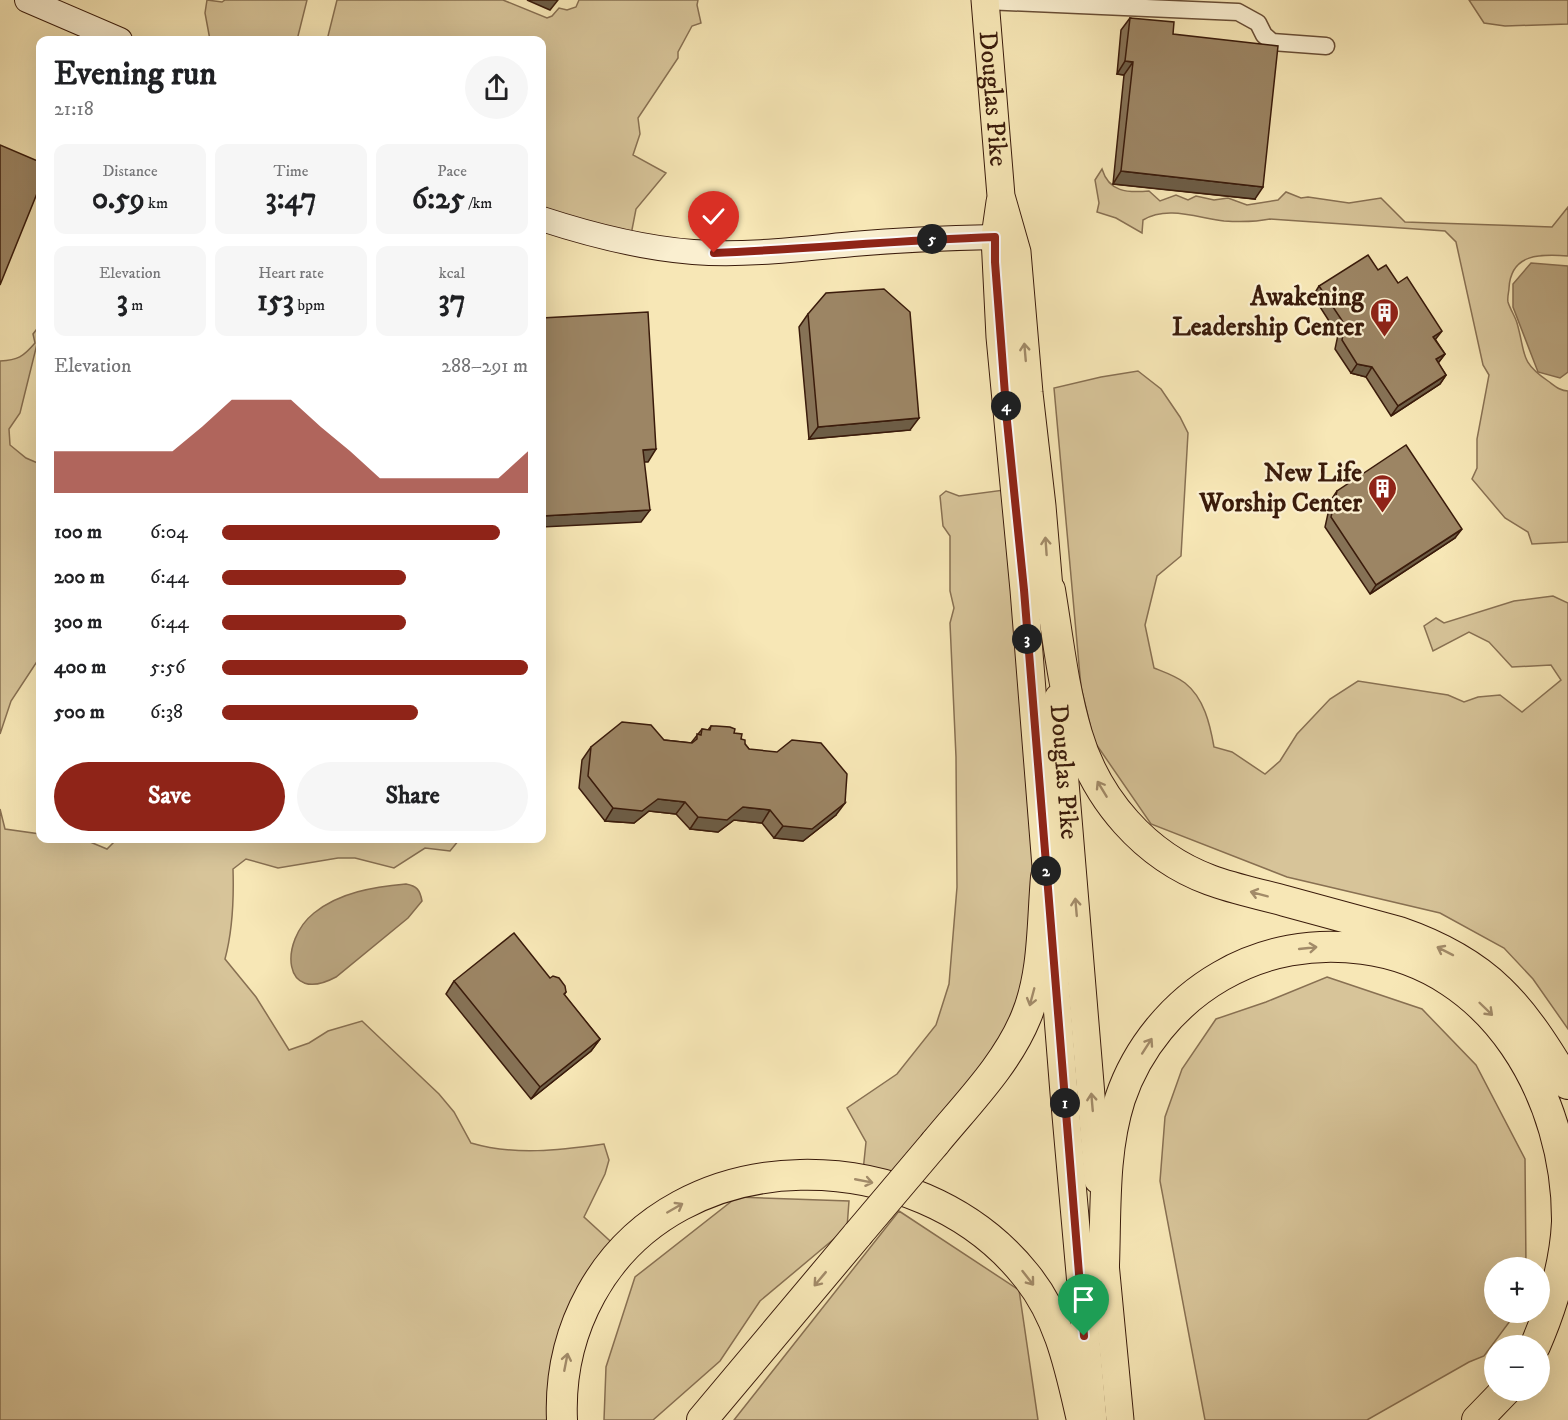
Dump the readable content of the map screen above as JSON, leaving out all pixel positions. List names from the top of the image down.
{
  "streets": {
    "main road": ["Douglas Pike"]
  },
  "places": {
    "building": ["Awakening Leadership Center", "New Life Worship Center"]
  },
  "page": {
    "heading": ["Evening run", "21:18"],
    "stats": [
      ["Distance", "0.59 km"],
      ["Time", "3:47"],
      ["Pace", "6:25 /km"],
      ["Elevation", "3 m"],
      ["Heart rate", "153 bpm"],
      ["kcal", "37"]
    ],
    "pins": [
      "5",
      "4",
      "3",
      "2",
      "1"
    ],
    "chart": ["Elevation", "288–291 m"],
    "list": [
      {
        "name": "100 m",
        "note": "6:04"
      },
      {
        "name": "200 m",
        "note": "6:44"
      },
      {
        "name": "300 m",
        "note": "6:44"
      },
      {
        "name": "400 m",
        "note": "5:56"
      },
      {
        "name": "500 m",
        "note": "6:38"
      }
    ],
    "buttons": ["Save", "Share"],
    "map_buttons": ["+", "−"]
  }
}
